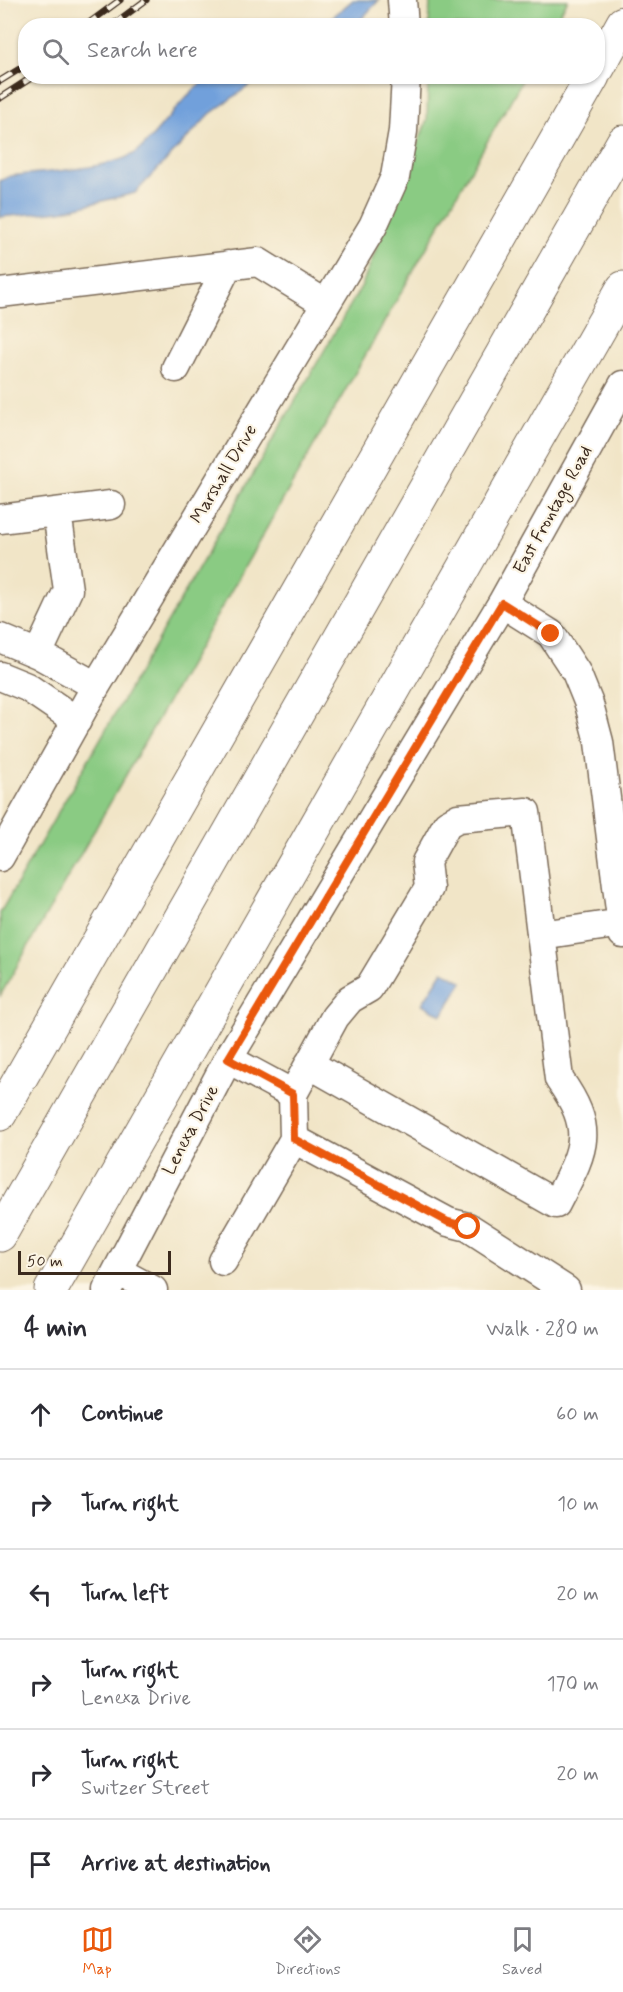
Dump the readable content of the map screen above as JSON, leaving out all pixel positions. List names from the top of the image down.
{
  "streets": {
    "street": ["Marshall Drive", "East Frontage Road", "Lenexa Drive"]
  },
  "crossings": [
    ["East Frontage Road", "Lenexa Drive"]
  ],
  "scale_bar": "50 m",
  "page": {
    "search": "Search here",
    "scale": "50 m",
    "heading": ["4 min", "Walk · 280 m"],
    "list": [
      ["Continue", "60 m"],
      ["Turn right", "10 m"],
      ["Turn left", "20 m"],
      ["Turn right", "Lenexa Drive", "170 m"],
      ["Turn right", "Switzer Street", "20 m"],
      "Arrive at destination"
    ],
    "nav": ["Map", "Directions", "Saved"]
  }
}
